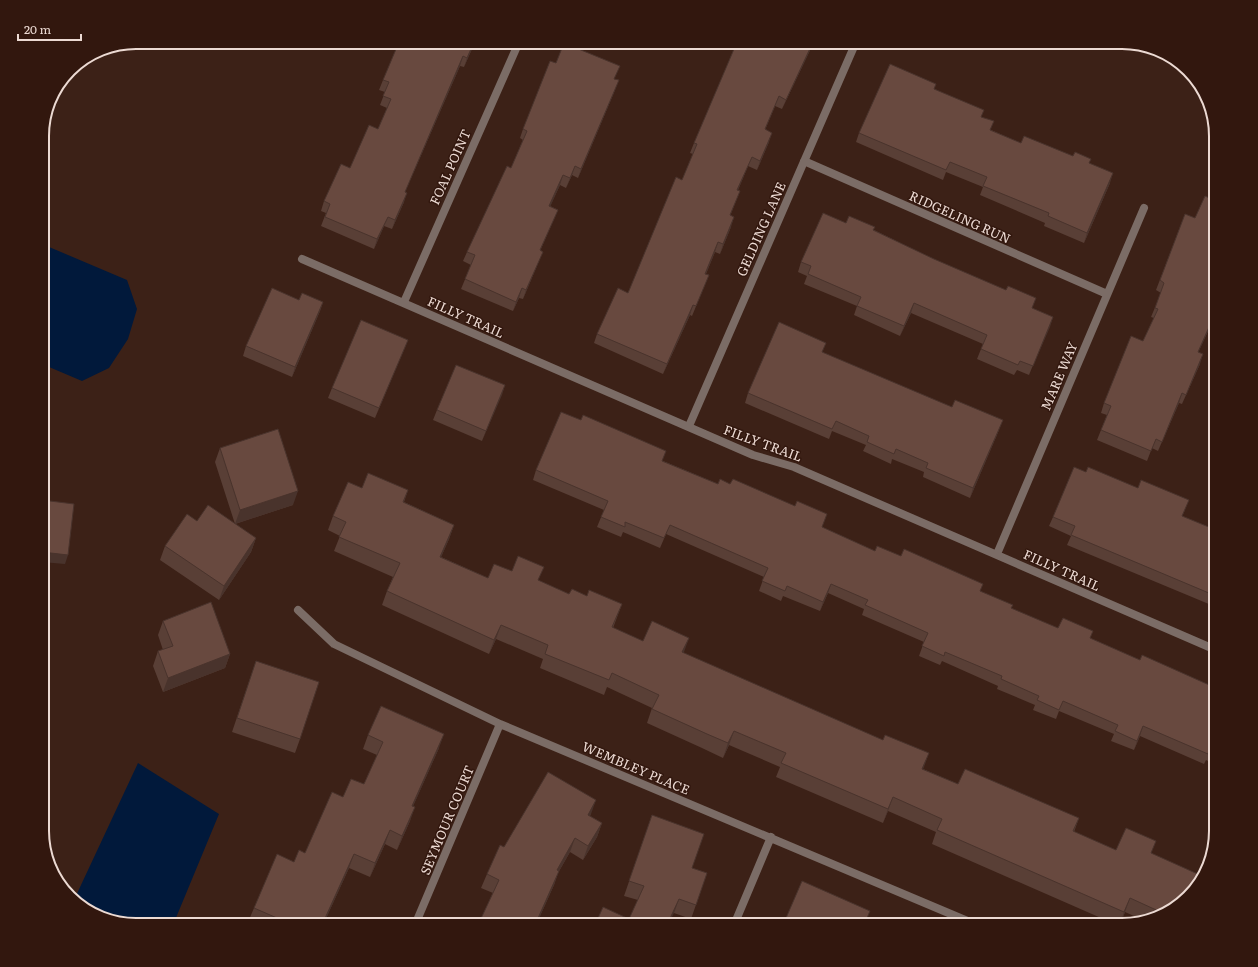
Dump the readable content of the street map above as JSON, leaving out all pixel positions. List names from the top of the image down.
{
  "streets": {
    "street": [
      "FOAL POINT",
      "RIDGELING RUN",
      "GELDING LANE",
      "FILLY TRAIL",
      "MARE WAY",
      "WEMBLEY PLACE",
      "SEYMOUR COURT"
    ]
  },
  "crossings": [
    ["FOAL POINT", "FILLY TRAIL"],
    ["RIDGELING RUN", "GELDING LANE"],
    ["RIDGELING RUN", "MARE WAY"],
    ["GELDING LANE", "FILLY TRAIL"],
    ["FILLY TRAIL", "MARE WAY"],
    ["WEMBLEY PLACE", "SEYMOUR COURT"]
  ],
  "scale_bar": "20 m"
}
